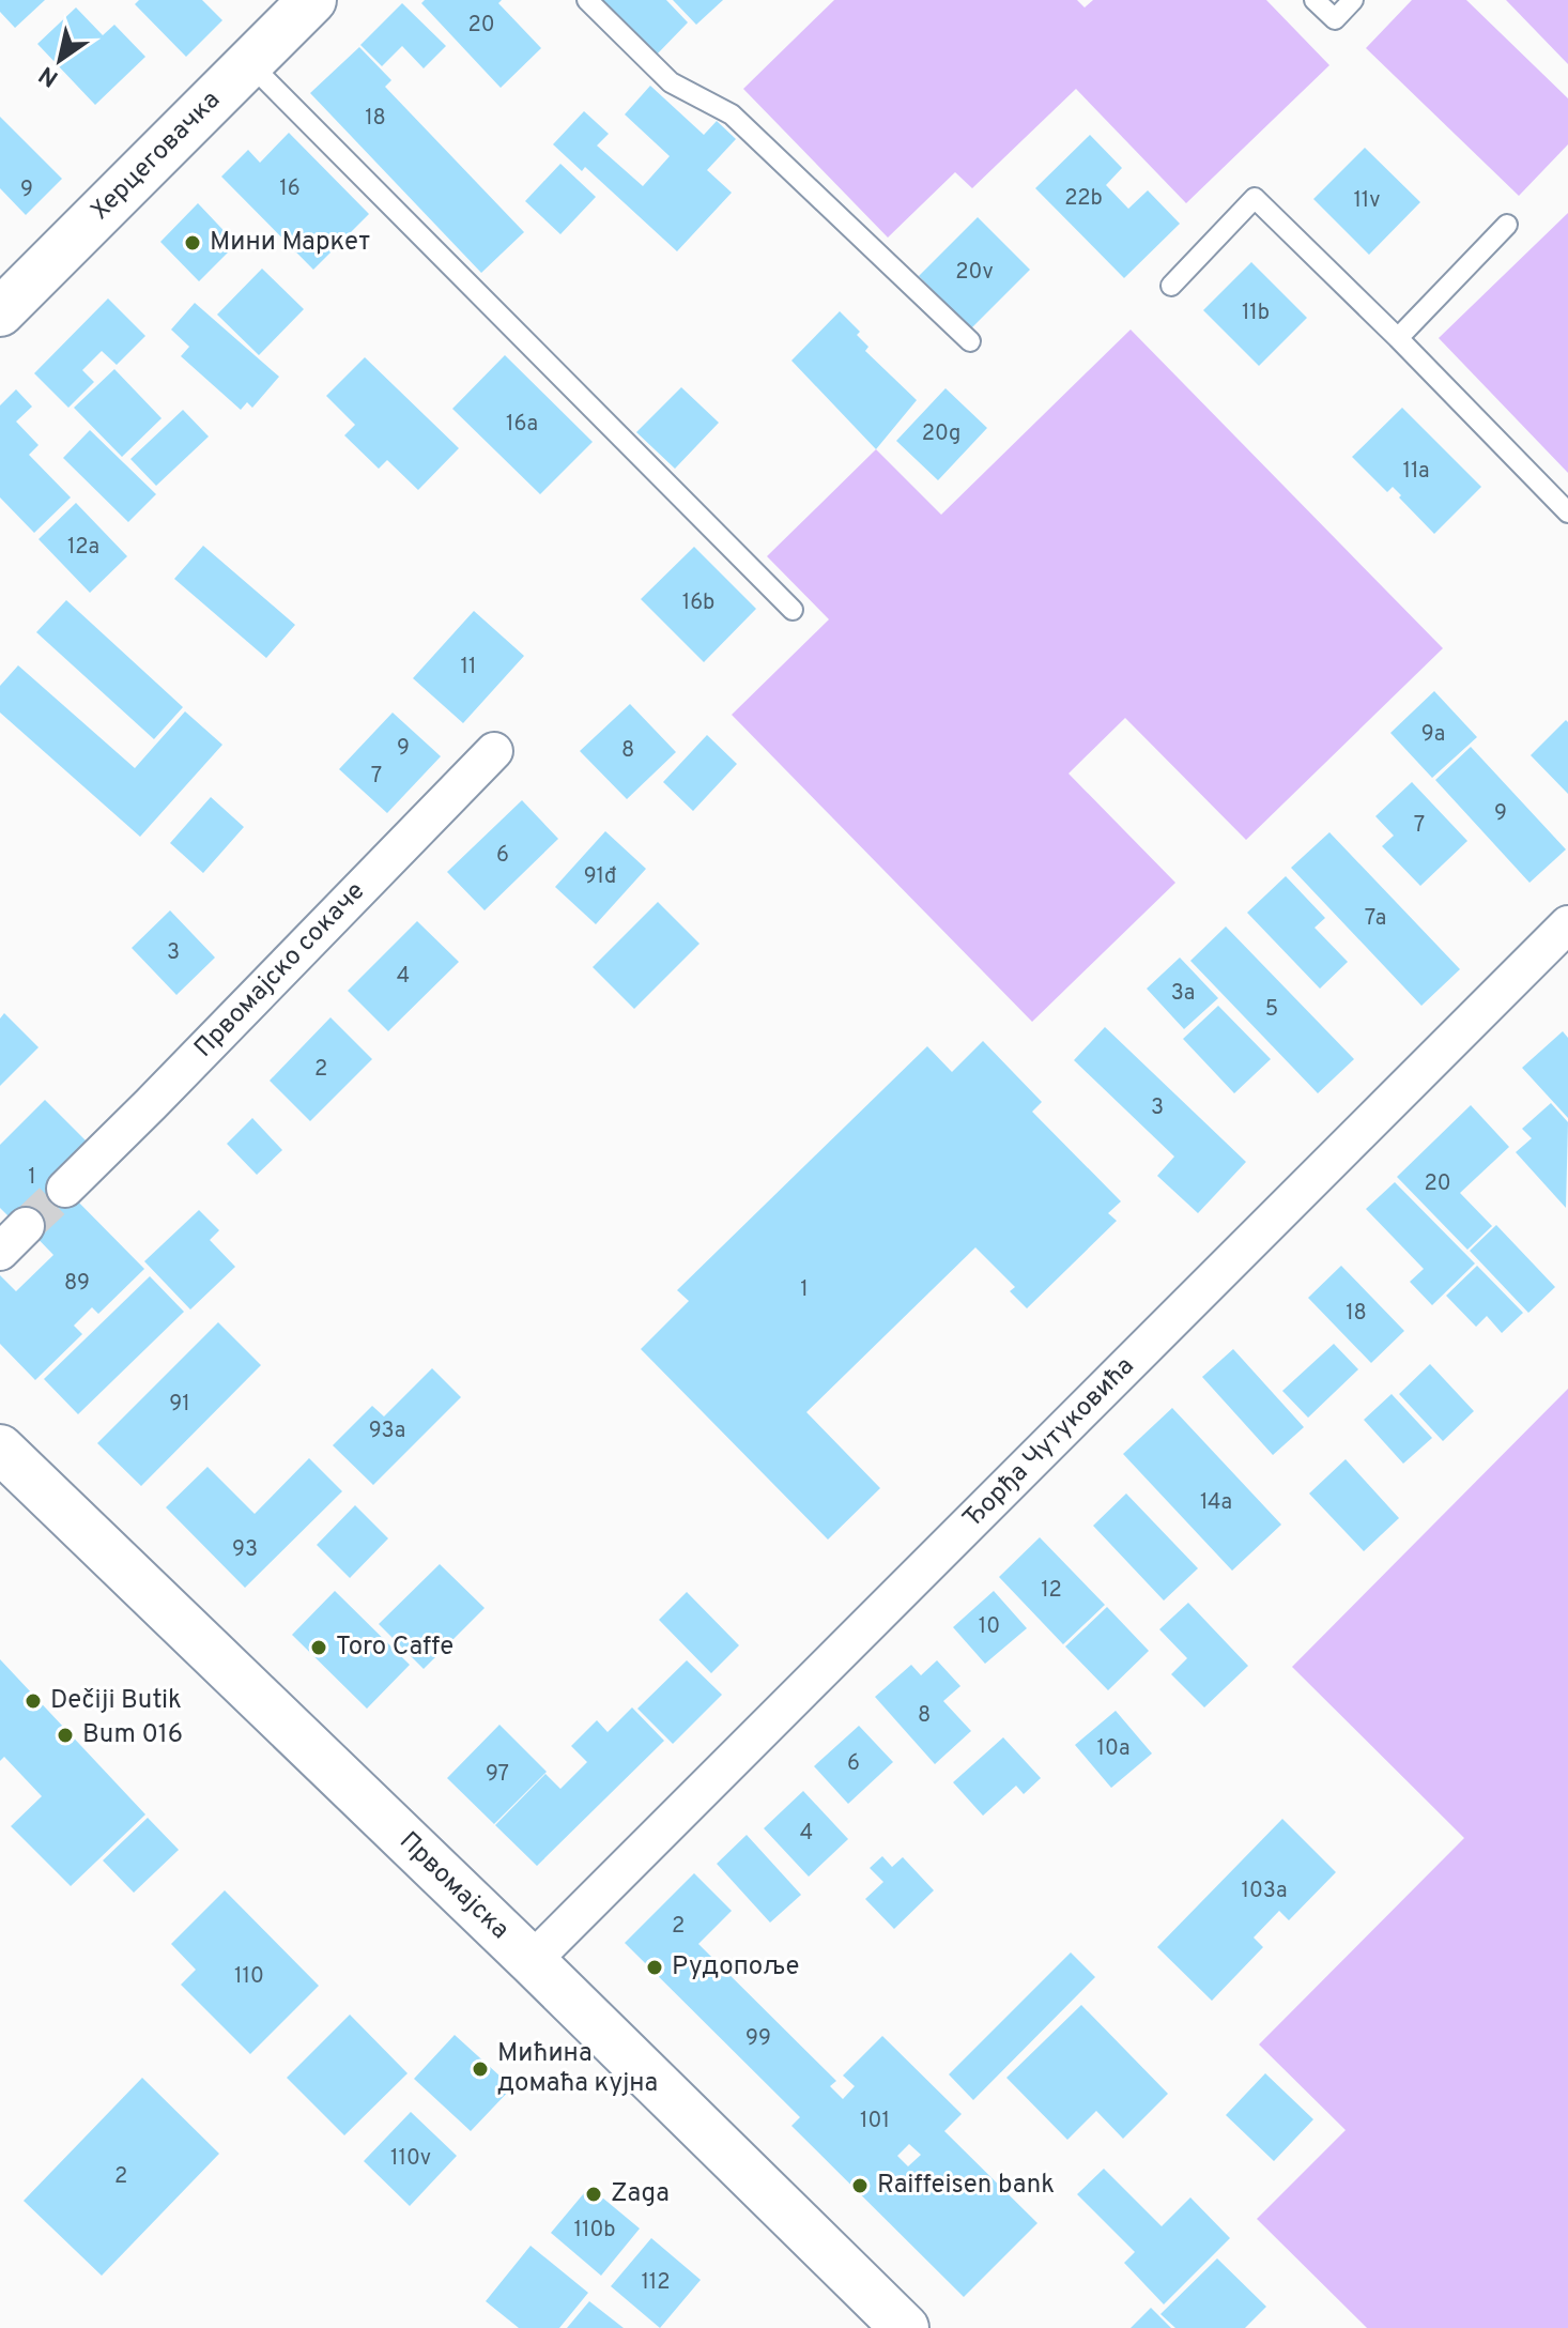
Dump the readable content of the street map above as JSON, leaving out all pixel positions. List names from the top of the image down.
{
  "streets": {
    "main road": ["Херцеговачка", "Првомајска"],
    "street": ["Првомајско сокаче", "Ђорђа Чутуковића"]
  },
  "crossings": [
    ["Ђорђа Чутуковића", "Првомајска"]
  ],
  "places": [
    "Мини Маркет",
    "Toro Caffe",
    "Dečiji Butik",
    "Bum 016",
    "Рудопоље",
    "Мићина домаћа кујна",
    "Raiffeisen bank",
    "Zaga"
  ],
  "house_numbers": [
    "20",
    "18",
    "16",
    "9",
    "22b",
    "11v",
    "20v",
    "11b",
    "16a",
    "20g",
    "11a",
    "12a",
    "16b",
    "11",
    "9a",
    "9",
    "8",
    "7",
    "9",
    "7",
    "6",
    "91đ",
    "7a",
    "3",
    "4",
    "3a",
    "5",
    "2",
    "3",
    "1",
    "20",
    "89",
    "1",
    "18",
    "91",
    "93a",
    "14a",
    "93",
    "12",
    "10",
    "8",
    "10a",
    "6",
    "97",
    "4",
    "103a",
    "2",
    "110",
    "99",
    "101",
    "110v",
    "2",
    "110b",
    "112"
  ],
  "north": "bottom left"
}
